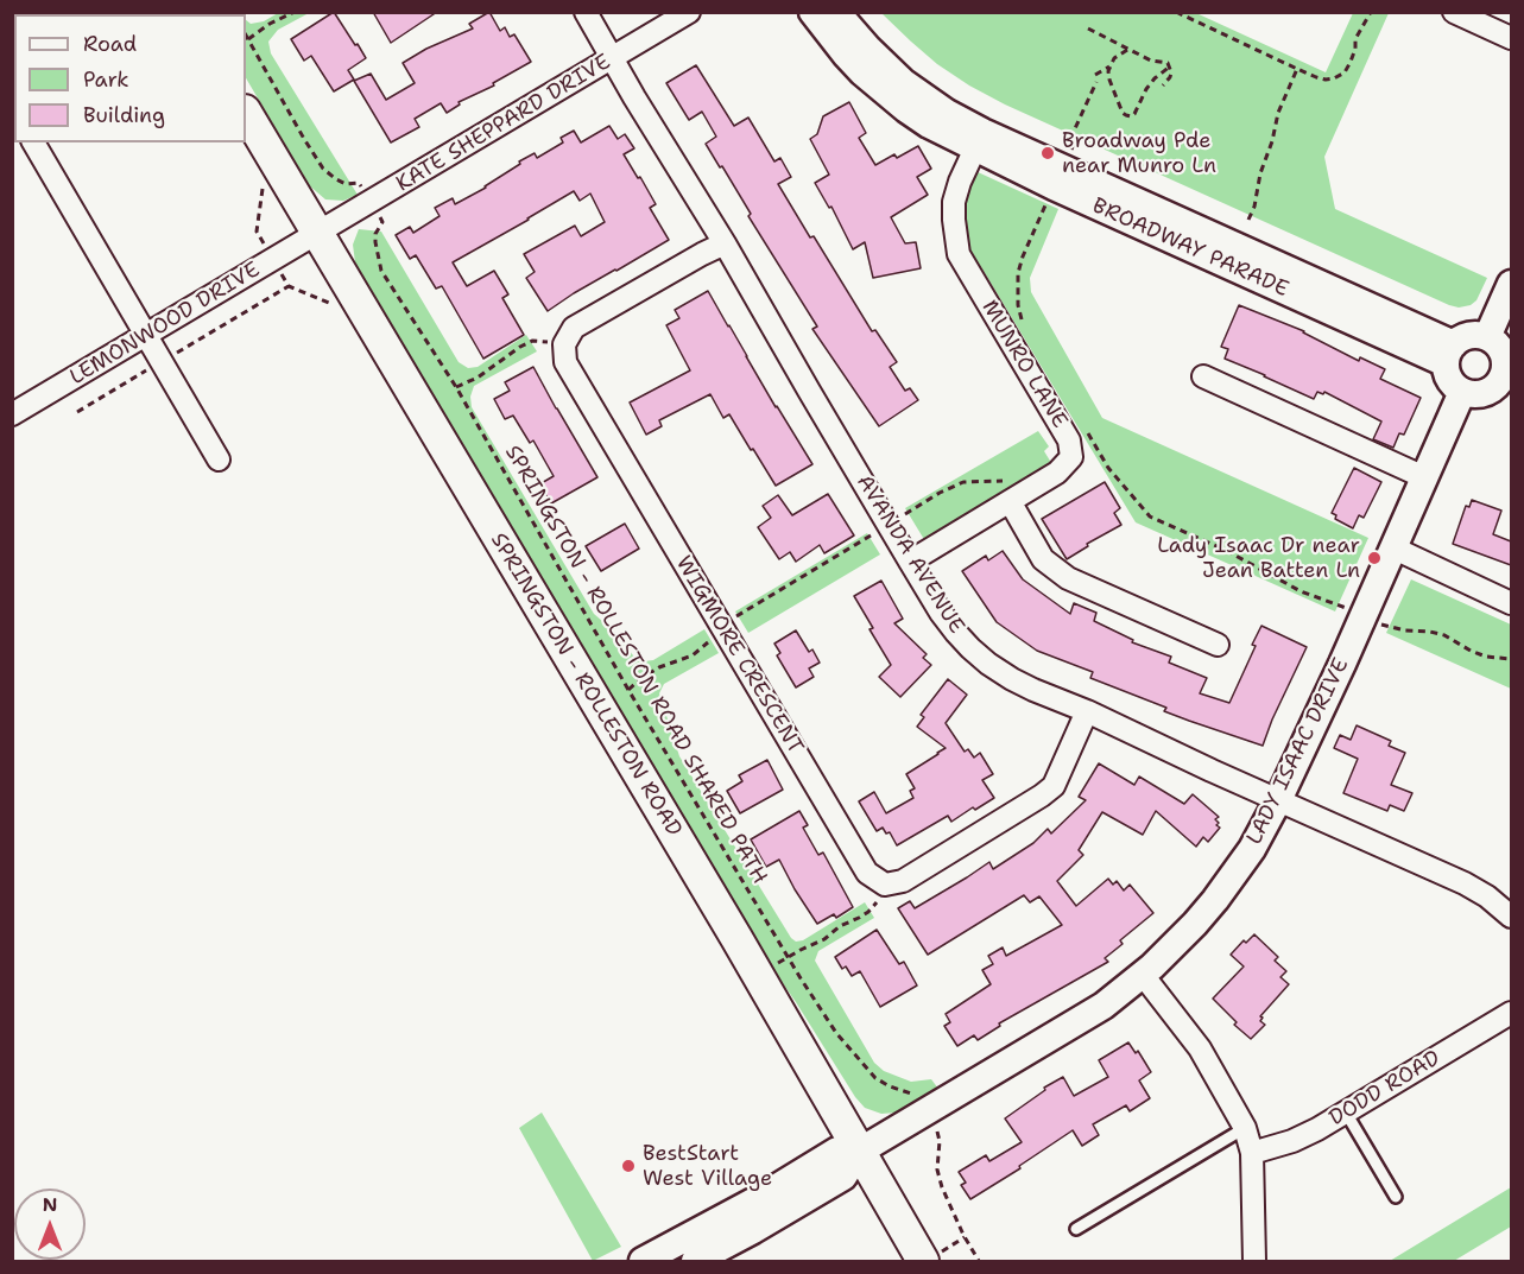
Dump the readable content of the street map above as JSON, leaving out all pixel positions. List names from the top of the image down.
{
  "streets": {
    "main road": ["SPRINGSTON - ROLLESTON ROAD"],
    "street": [
      "KATE SHEPPARD DRIVE",
      "BROADWAY PARADE",
      "LEMONWOOD DRIVE",
      "MUNRO LANE",
      "AVANDA AVENUE",
      "WIGMORE CRESCENT",
      "LADY ISAAC DRIVE",
      "DODD ROAD"
    ],
    "path": ["SPRINGSTON - ROLLESTON ROAD SHARED PATH"]
  },
  "crossings": [
    ["KATE SHEPPARD DRIVE", "LEMONWOOD DRIVE"],
    ["KATE SHEPPARD DRIVE", "AVANDA AVENUE"],
    ["KATE SHEPPARD DRIVE", "SPRINGSTON - ROLLESTON ROAD"],
    ["BROADWAY PARADE", "MUNRO LANE"],
    ["BROADWAY PARADE", "LADY ISAAC DRIVE"],
    ["LEMONWOOD DRIVE", "SPRINGSTON - ROLLESTON ROAD"],
    ["MUNRO LANE", "AVANDA AVENUE"],
    ["AVANDA AVENUE", "WIGMORE CRESCENT"],
    ["AVANDA AVENUE", "LADY ISAAC DRIVE"],
    ["SPRINGSTON - ROLLESTON ROAD", "LADY ISAAC DRIVE"]
  ],
  "places": ["Broadway Pde near Munro Ln", "Lady Isaac Dr near Jean Batten Ln", "BestStart West Village"],
  "legend": ["Road", "Park", "Building"],
  "north": "top"
}
